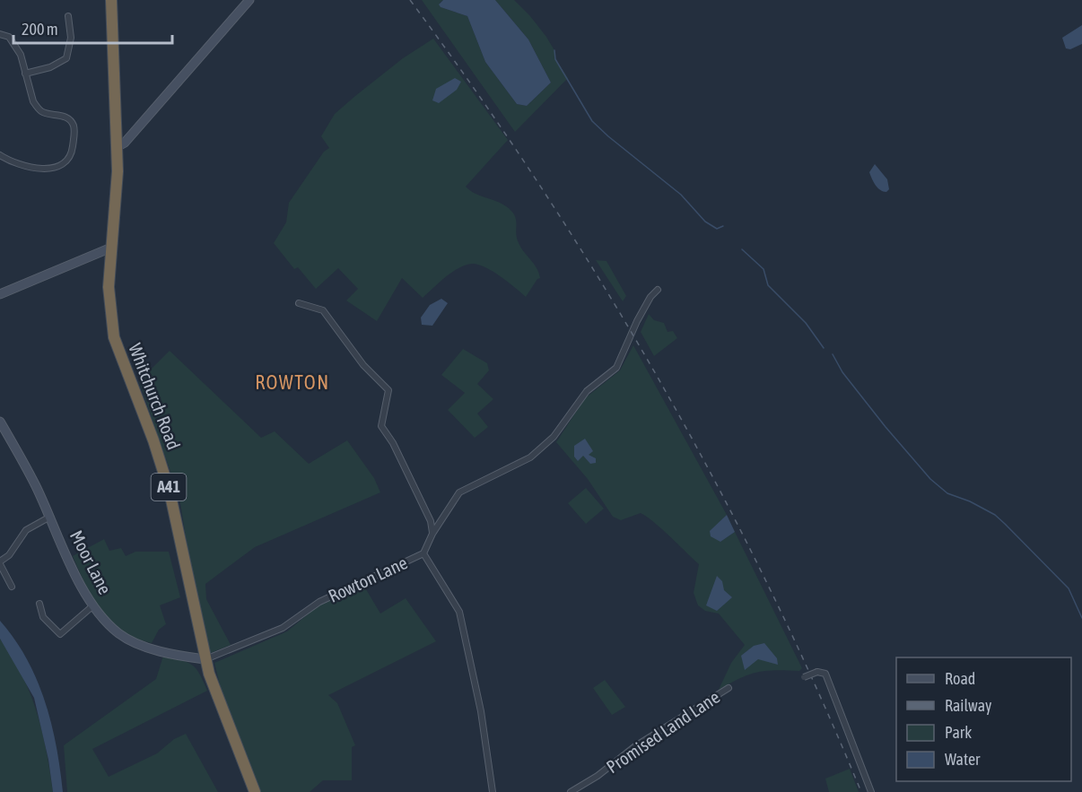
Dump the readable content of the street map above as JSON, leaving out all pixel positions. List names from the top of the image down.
{
  "streets": {
    "highway": ["Whitchurch Road", "A41"],
    "street": ["Moor Lane", "Rowton Lane", "Promised Land Lane"]
  },
  "crossings": [
    ["Whitchurch Road", "Moor Lane"],
    ["Whitchurch Road", "Rowton Lane"],
    ["Moor Lane", "Rowton Lane"]
  ],
  "districts": ["ROWTON"],
  "legend": [
    "Road",
    "Railway",
    "Park",
    "Water"
  ],
  "scale_bar": "200 m"
}
